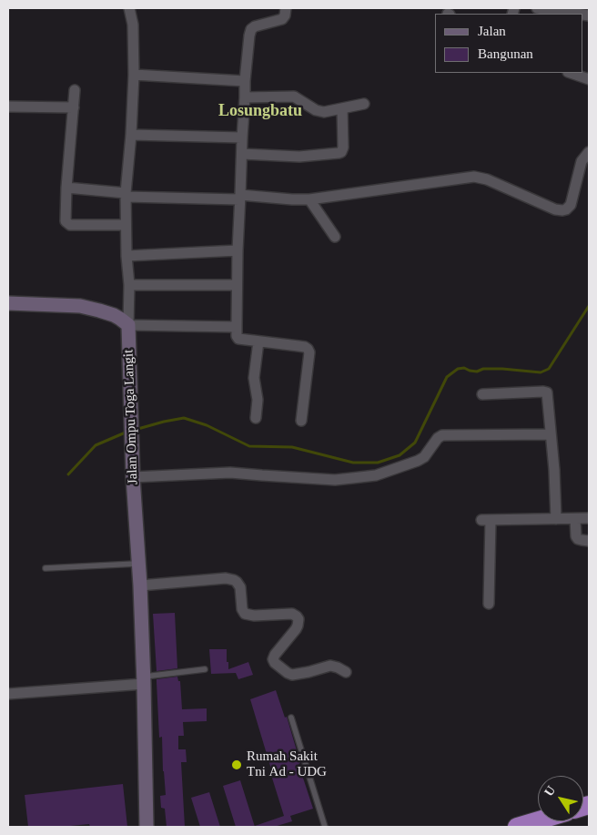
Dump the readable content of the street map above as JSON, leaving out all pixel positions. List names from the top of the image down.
{
  "streets": {
    "main road": ["Jalan Ompu Toga Langit"]
  },
  "districts": ["Losungbatu"],
  "places": ["Rumah Sakit Tni Ad - UDG"],
  "legend": ["Jalan", "Bangunan"],
  "north": "top left"
}
